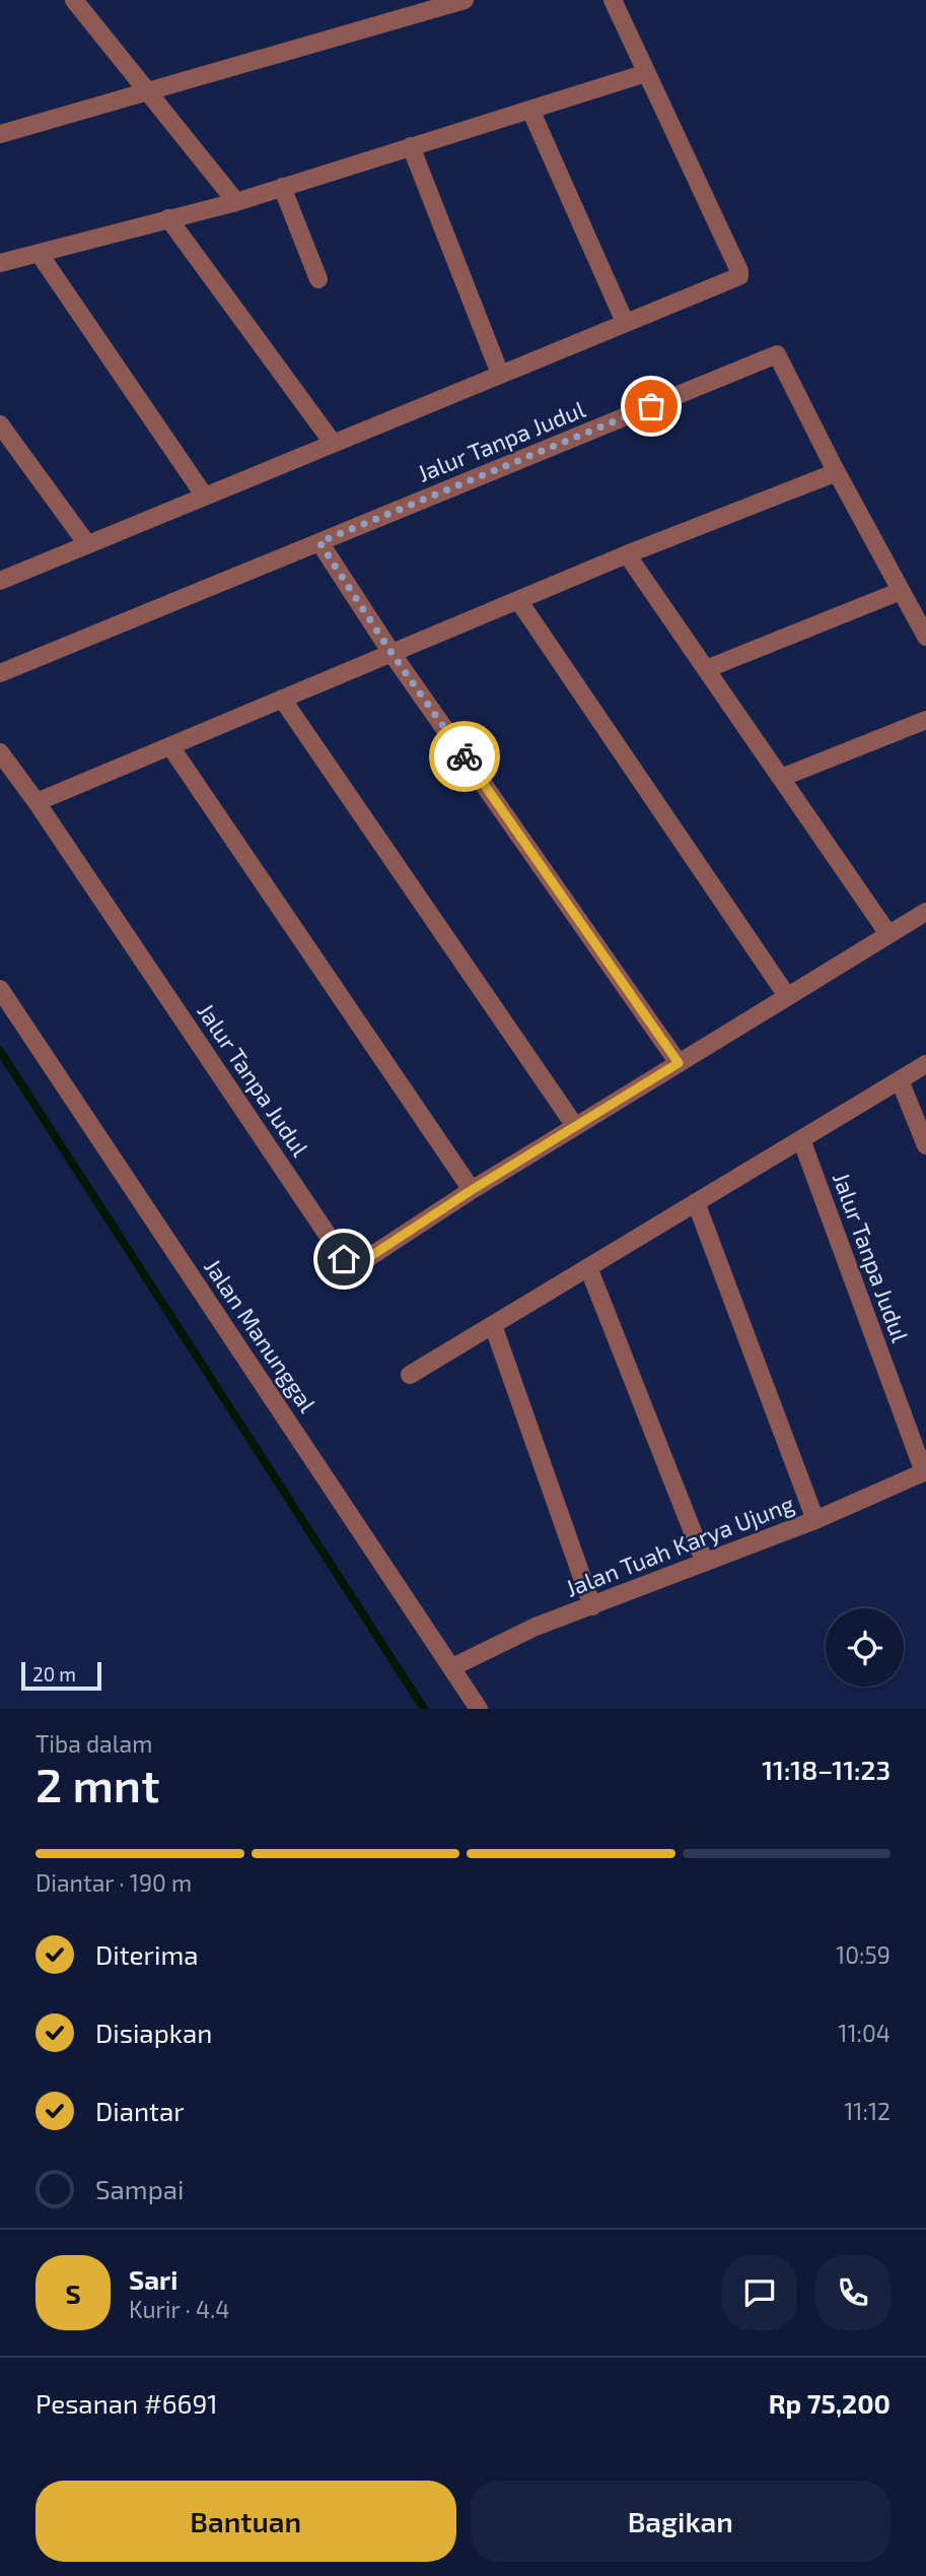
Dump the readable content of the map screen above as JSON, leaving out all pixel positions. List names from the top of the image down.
{
  "streets": {
    "street": ["Jalur Tanpa Judul", "Jalan Manunggal", "Jalan Tuah Karya Ujung"]
  },
  "crossings": [
    ["Jalur Tanpa Judul", "Jalan Tuah Karya Ujung"],
    ["Jalan Manunggal", "Jalan Tuah Karya Ujung"]
  ],
  "scale_bar": "20 m",
  "page": {
    "scale": "20 m",
    "heading": ["2 mnt", "Tiba dalam", "11:18–11:23"],
    "panel": [
      "Sari",
      "Kurir · 4.4",
      "Pesanan #6691",
      "Rp 75,200"
    ],
    "bar": "Diantar · 190 m",
    "list": [
      ["Diterima", "10:59"],
      ["Disiapkan", "11:04"],
      ["Diantar", "11:12"],
      "Sampai"
    ],
    "round": "S",
    "buttons": ["Bantuan", "Bagikan"]
  }
}
